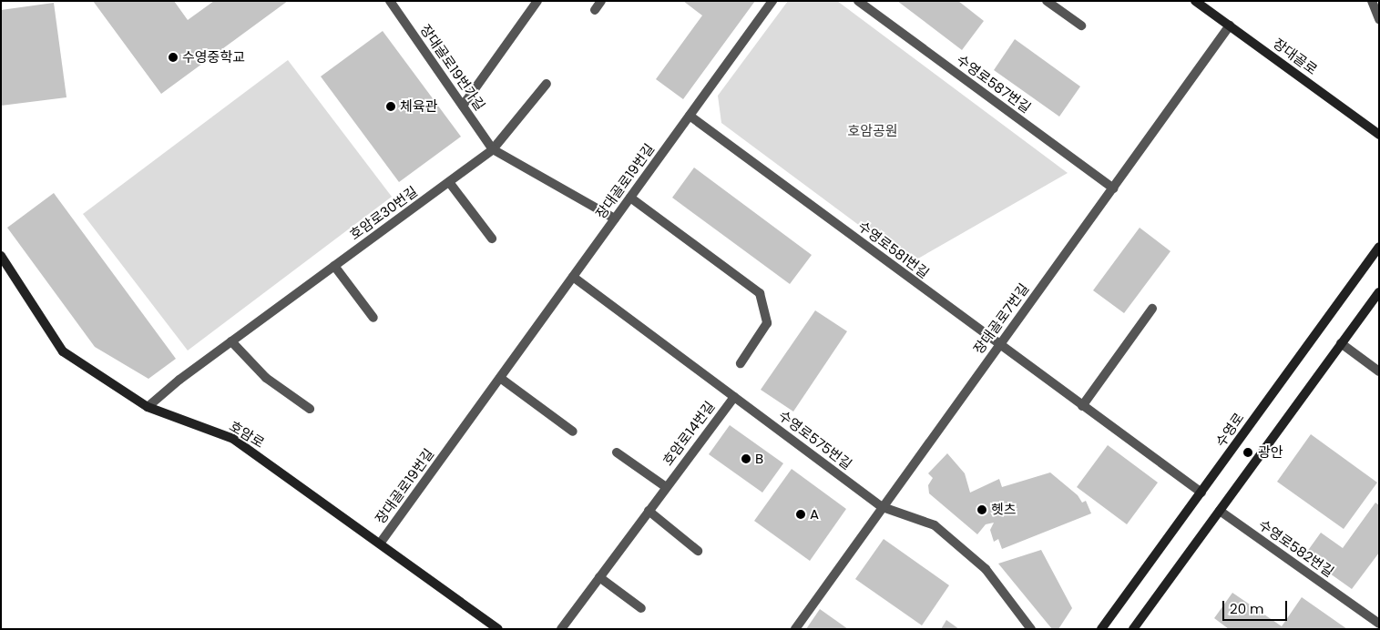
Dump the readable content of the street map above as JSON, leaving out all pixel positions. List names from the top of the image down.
{
  "streets": {
    "main road": ["장대골로", "수영로", "호암로"],
    "street": [
      "장대골로19번가길",
      "수영로587번길",
      "장대골로19번길",
      "호암로30번길",
      "수영로581번길",
      "장대골로7번길",
      "호암로14번길",
      "수영로575번길",
      "수영로582번길"
    ]
  },
  "crossings": [
    ["장대골로", "장대골로7번길"],
    ["장대골로19번가길", "장대골로19번길"],
    ["장대골로19번가길", "호암로30번길"],
    ["수영로587번길", "장대골로7번길"],
    ["장대골로19번길", "수영로581번길"],
    ["장대골로19번길", "호암로"],
    ["장대골로19번길", "수영로575번길"],
    ["호암로30번길", "호암로"],
    ["수영로581번길", "장대골로7번길"],
    ["수영로581번길", "수영로"],
    ["장대골로7번길", "수영로575번길"],
    ["호암로14번길", "수영로575번길"]
  ],
  "parks": ["호암공원"],
  "places": [
    "수영중학교",
    "체육관",
    "광안",
    "B",
    "헷츠",
    "A"
  ],
  "scale_bar": "20 m"
}
